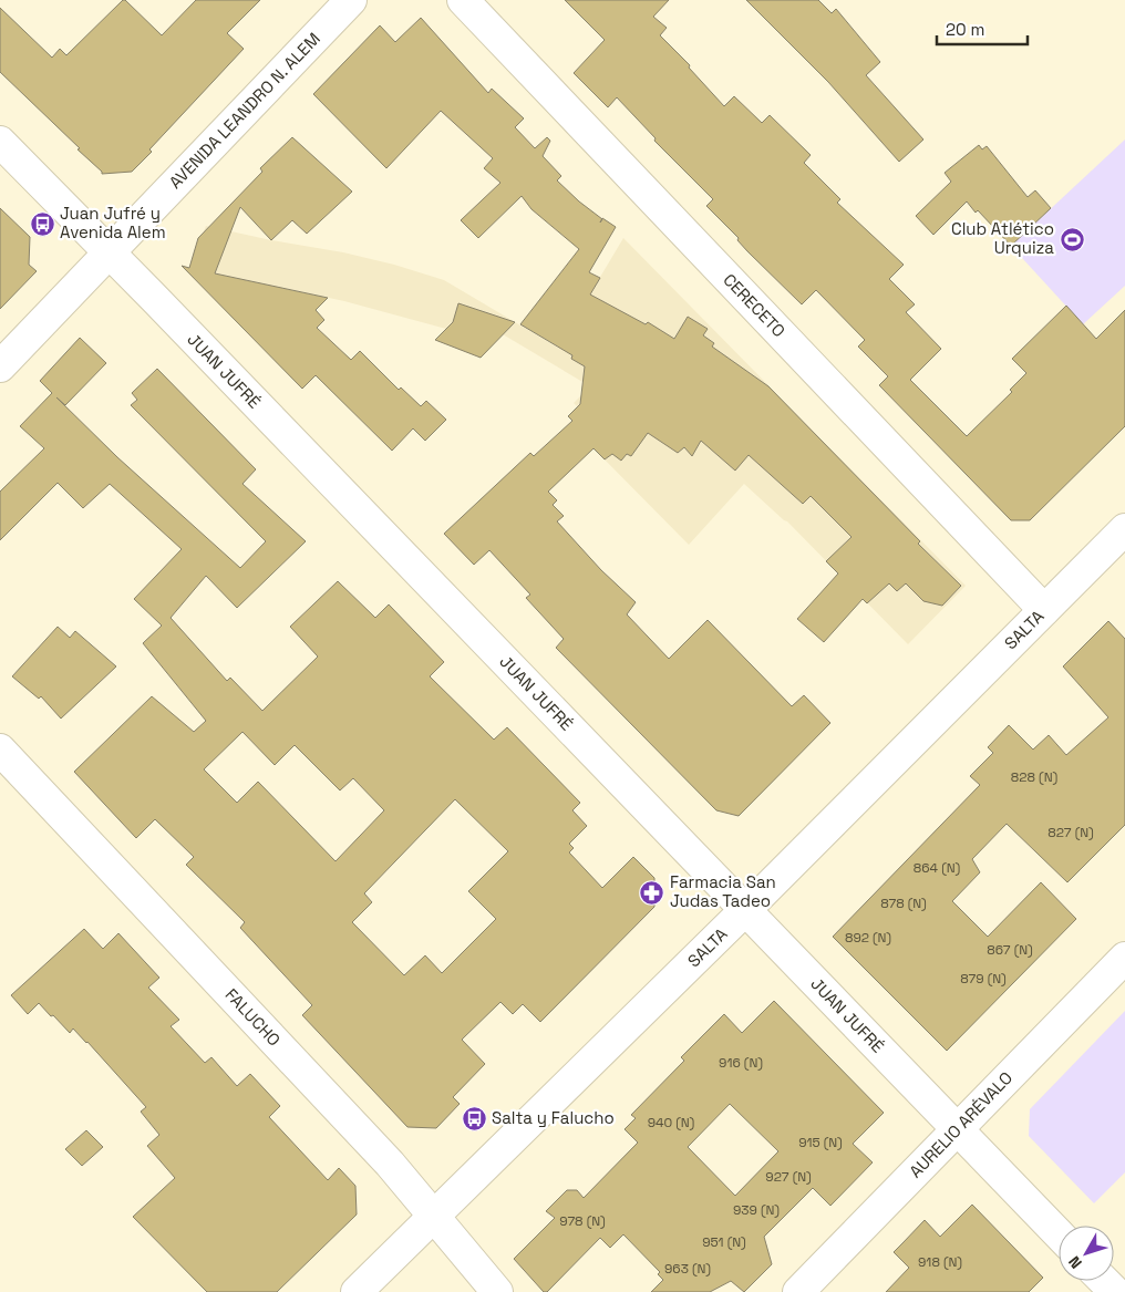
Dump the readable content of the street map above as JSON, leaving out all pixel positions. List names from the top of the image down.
{
  "streets": {
    "street": [
      "AVENIDA LEANDRO N. ALEM",
      "CERECETO",
      "JUAN JUFRÉ",
      "SALTA",
      "FALUCHO",
      "AURELIO ARÉVALO"
    ]
  },
  "crossings": [
    ["AVENIDA LEANDRO N. ALEM", "JUAN JUFRÉ"],
    ["CERECETO", "SALTA"],
    ["JUAN JUFRÉ", "SALTA"],
    ["JUAN JUFRÉ", "AURELIO ARÉVALO"],
    ["SALTA", "FALUCHO"]
  ],
  "places": {
    "bus stop": ["Juan Jufré y Avenida Alem", "Salta y Falucho"],
    "sports": ["Club Atlético Urquiza"],
    "pharmacy": ["Farmacia San Judas Tadeo"]
  },
  "house_numbers": [
    "828 (N)",
    "827 (N)",
    "864 (N)",
    "878 (N)",
    "892 (N)",
    "867 (N)",
    "879 (N)",
    "916 (N)",
    "940 (N)",
    "915 (N)",
    "927 (N)",
    "939 (N)",
    "978 (N)",
    "951 (N)",
    "918 (N)",
    "963 (N)"
  ],
  "scale_bar": "20 m",
  "north": "bottom left"
}
